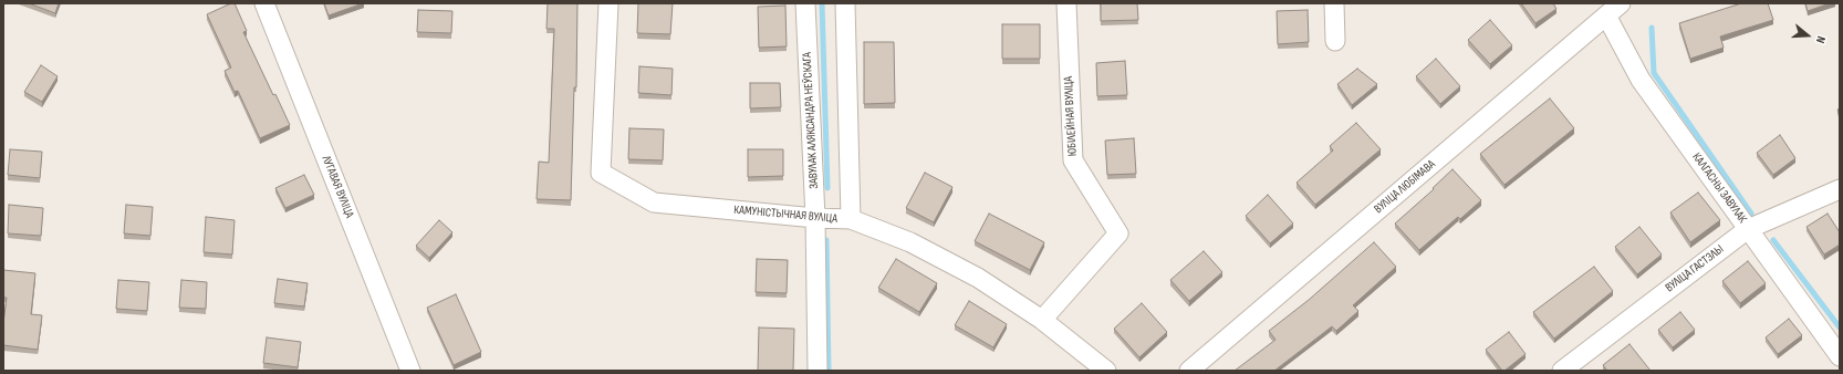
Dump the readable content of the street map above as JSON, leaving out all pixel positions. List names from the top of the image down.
{
  "streets": {
    "street": [
      "ЮБІЛЕЙНАЯ ВУЛІЦА",
      "ЗАВУЛАК АЛЯКСАНДРА НЕЎСКАГА",
      "ЛУГАВАЯ ВУЛІЦА",
      "ВУЛІЦА ЛЮБІМАВА",
      "КАЛГАСНЫ ЗАВУЛАК",
      "КАМУНІСТЫЧНАЯ ВУЛІЦА",
      "ВУЛІЦА ГАСТЭЛЫ"
    ]
  },
  "crossings": [
    ["ЮБІЛЕЙНАЯ ВУЛІЦА", "КАМУНІСТЫЧНАЯ ВУЛІЦА"],
    ["ЗАВУЛАК АЛЯКСАНДРА НЕЎСКАГА", "КАМУНІСТЫЧНАЯ ВУЛІЦА"],
    ["ВУЛІЦА ЛЮБІМАВА", "КАЛГАСНЫ ЗАВУЛАК"],
    ["КАЛГАСНЫ ЗАВУЛАК", "ВУЛІЦА ГАСТЭЛЫ"]
  ],
  "north": "right"
}
